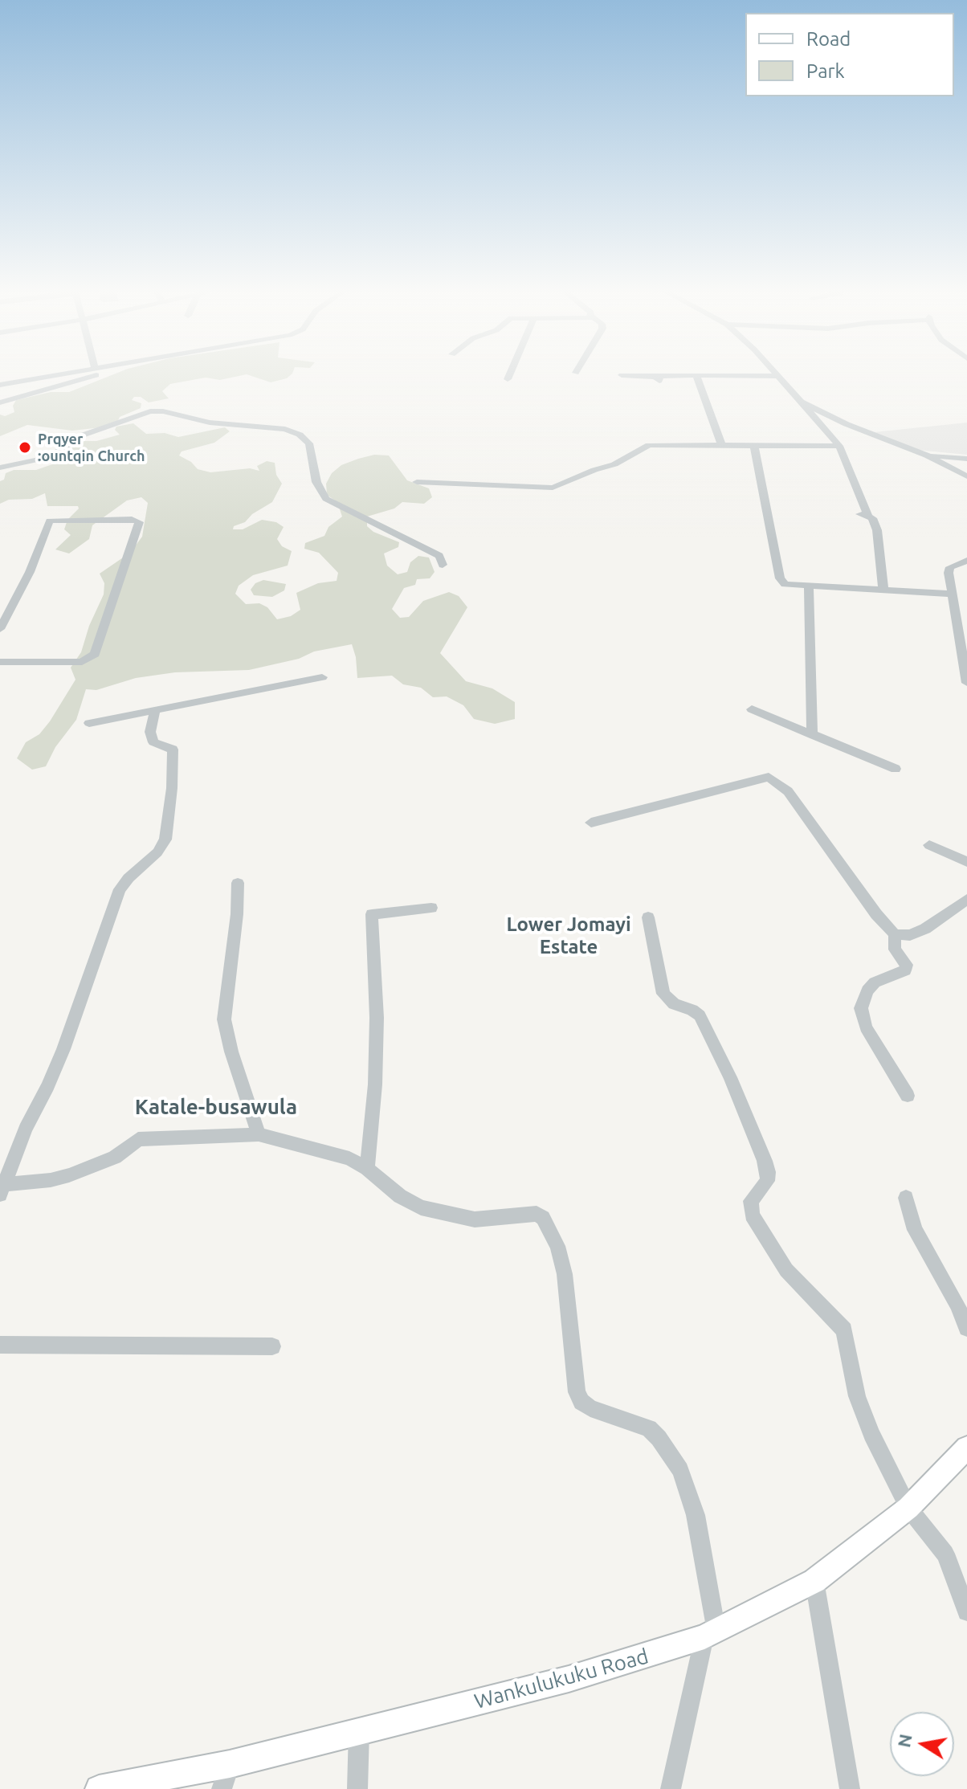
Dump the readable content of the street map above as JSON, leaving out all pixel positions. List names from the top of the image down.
{
  "streets": {
    "main road": ["Wankulukuku Road"]
  },
  "districts": ["Lower Jomayi Estate", "Katale-busawula"],
  "places": ["Prqyer :ountqin Church"],
  "legend": ["Road", "Park"],
  "north": "left"
}
